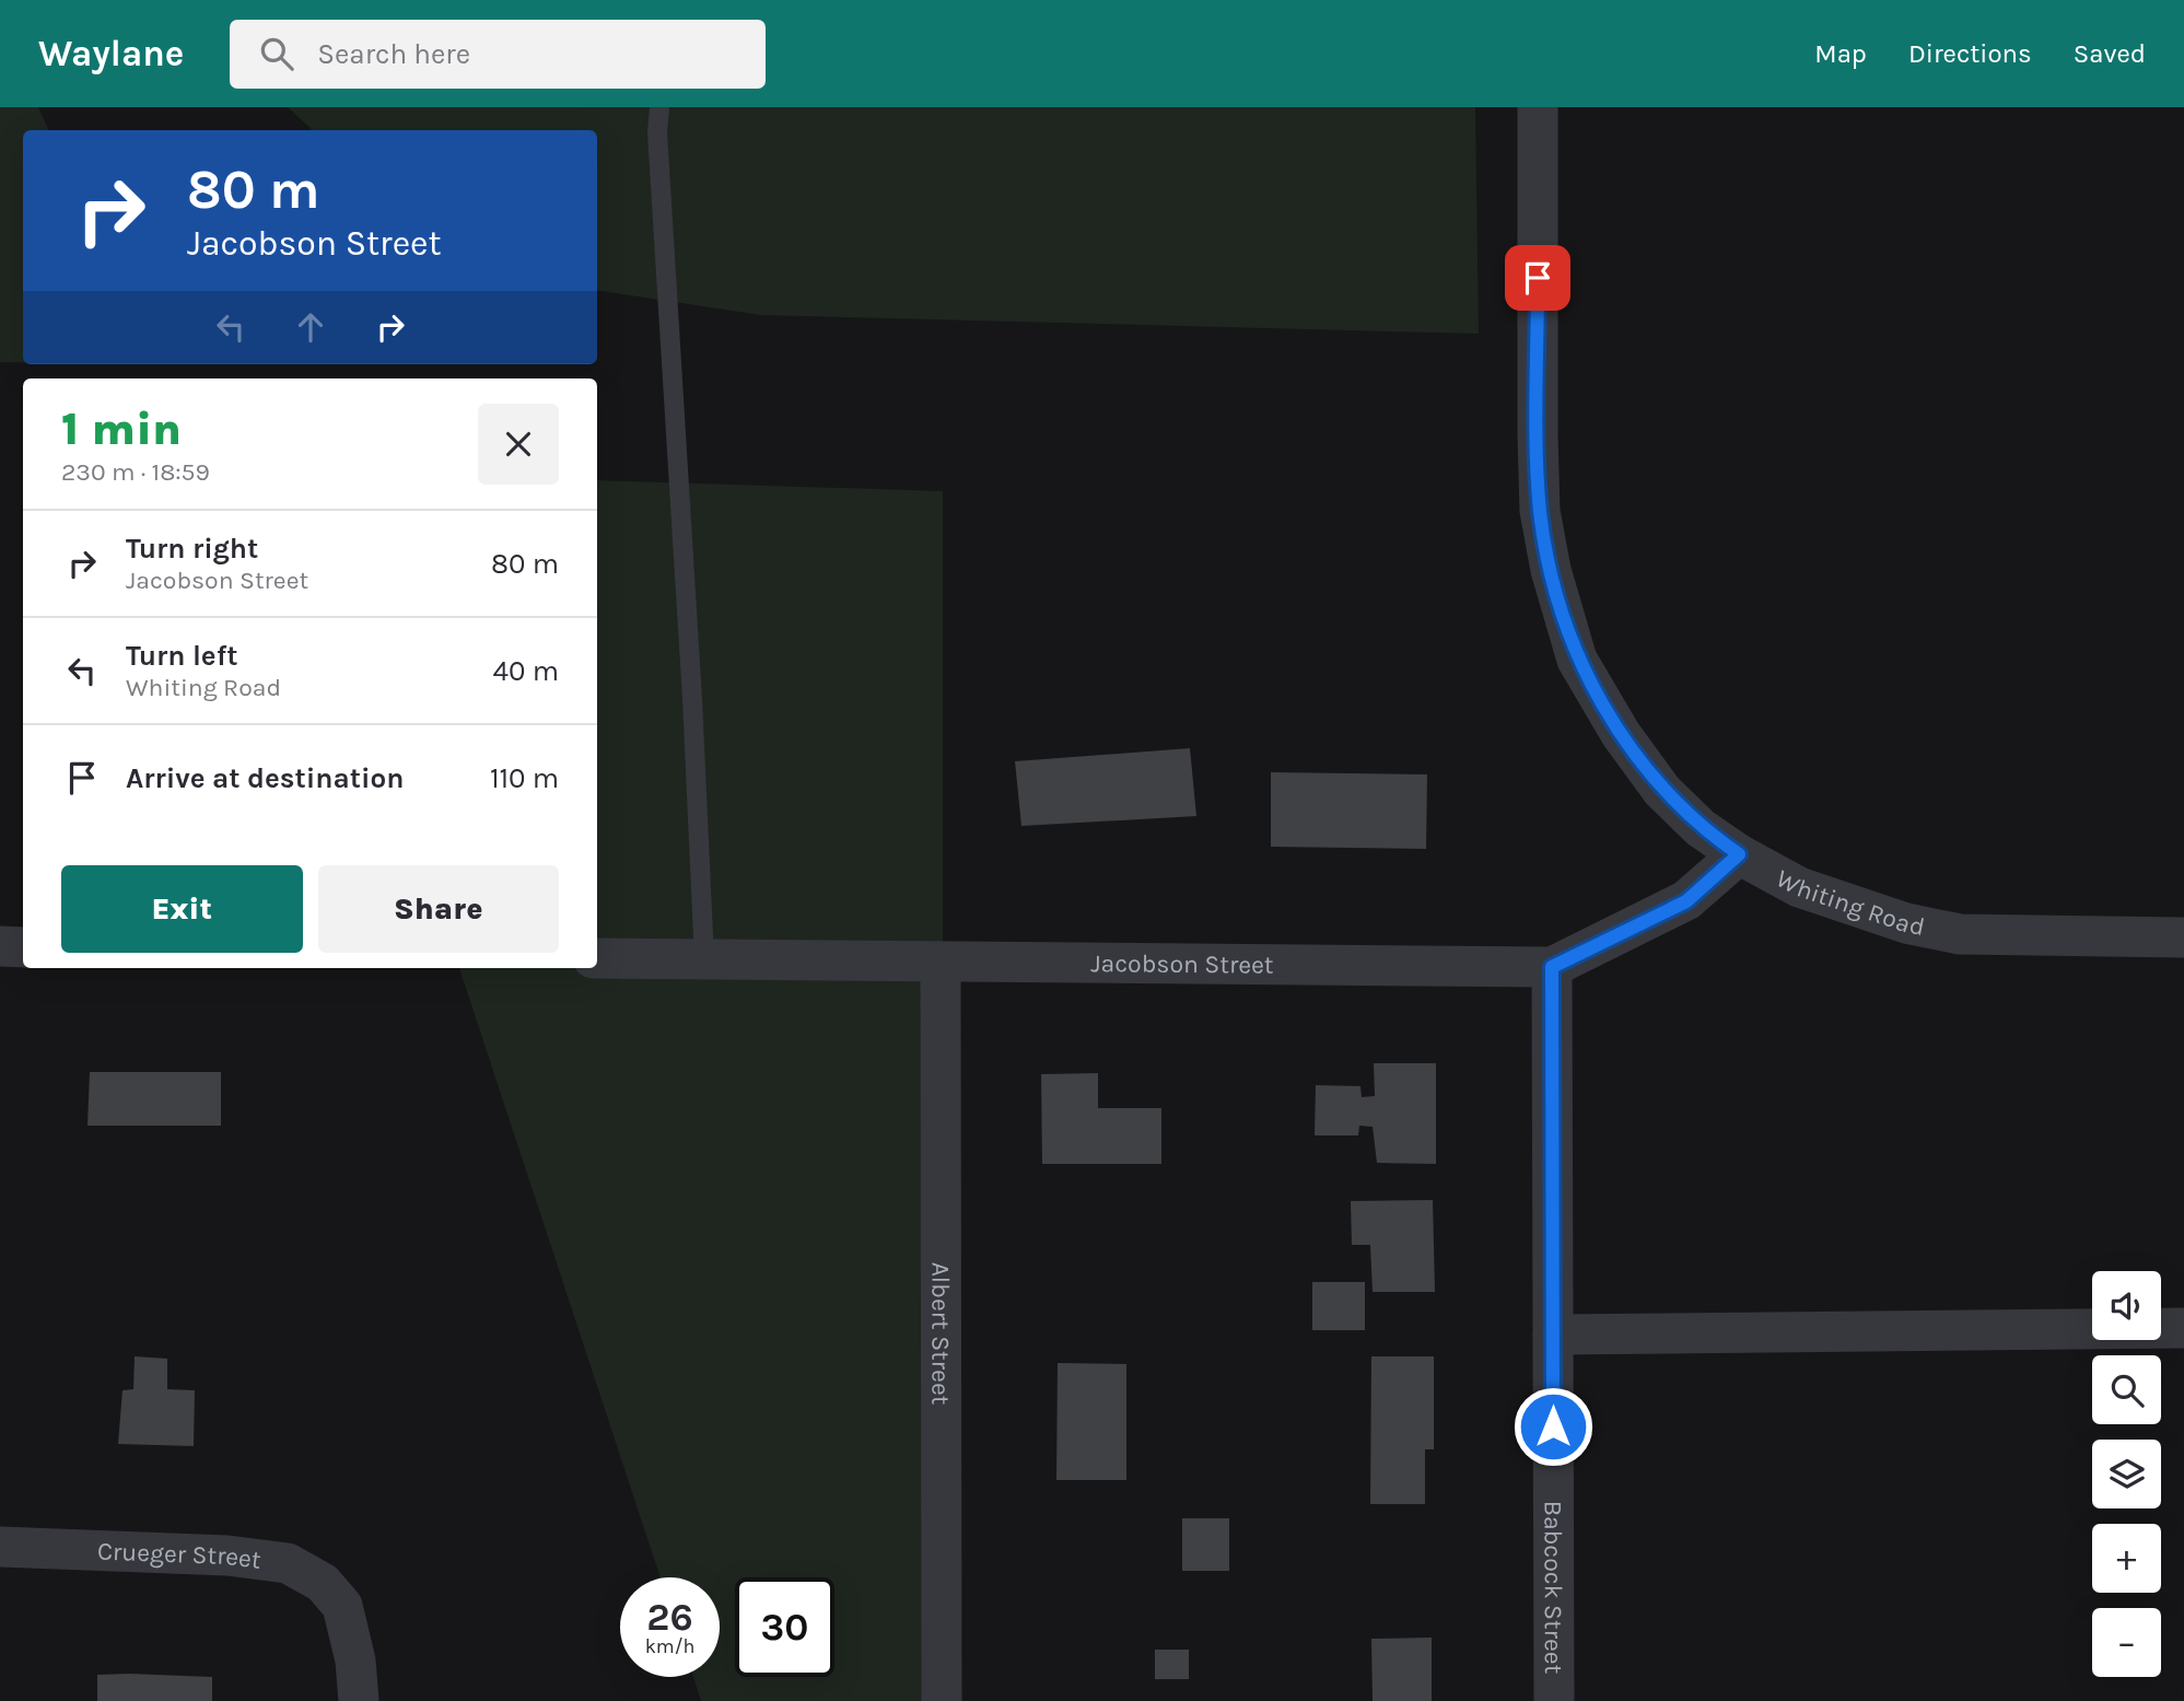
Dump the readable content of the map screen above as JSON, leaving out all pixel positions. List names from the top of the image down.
{
  "streets": {
    "street": [
      "Whiting Road",
      "Jacobson Street",
      "Albert Street",
      "Crueger Street",
      "Babcock Street"
    ]
  },
  "crossings": [
    ["Whiting Road", "Jacobson Street"],
    ["Jacobson Street", "Albert Street"],
    ["Jacobson Street", "Babcock Street"]
  ],
  "page": {
    "header": "Waylane",
    "search": "Search here",
    "nav": ["Map", "Directions", "Saved"],
    "turn": ["80 m", "Jacobson Street"],
    "heading": ["1 min", "230 m · 18:59"],
    "list": [
      {
        "name": "Turn right",
        "note": "Jacobson Street",
        "value": "80 m"
      },
      {
        "name": "Turn left",
        "note": "Whiting Road",
        "value": "40 m"
      },
      {
        "name": "Arrive at destination",
        "value": "110 m"
      }
    ],
    "buttons": ["Exit", "Share"],
    "map_buttons": ["+", "−"],
    "speed": "26 km/h",
    "limit": "30"
  }
}
